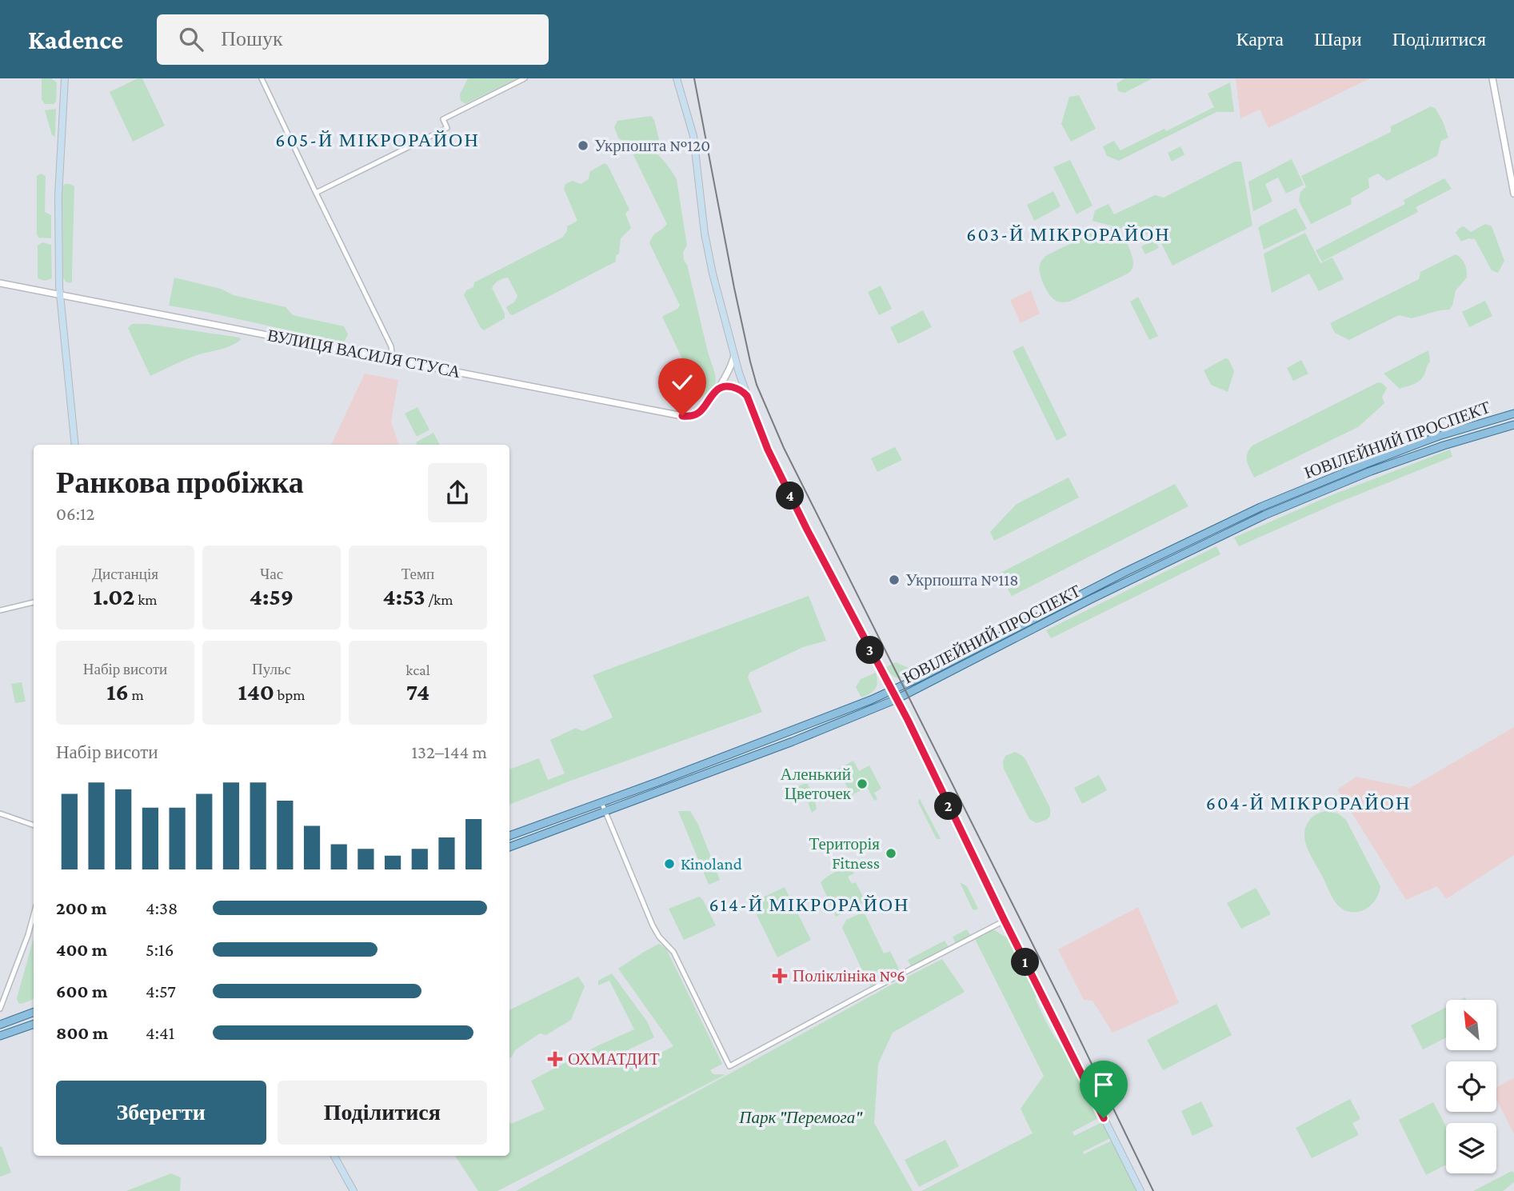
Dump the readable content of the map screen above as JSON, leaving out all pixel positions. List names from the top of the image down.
{
  "streets": {
    "main road": ["ЮВІЛЕЙНИЙ ПРОСПЕКТ"],
    "street": ["ВУЛИЦЯ ВАСИЛЯ СТУСА"]
  },
  "districts": [
    "605-Й МІКРОРАЙОН",
    "603-Й МІКРОРАЙОН",
    "604-Й МІКРОРАЙОН",
    "614-Й МІКРОРАЙОН"
  ],
  "parks": ["Парк \"Перемога\""],
  "places": {
    "other": [
      "Укрпошта №120",
      "Укрпошта №118",
      "Аленький Цветочек",
      "Територія Fitness",
      "Kinoland"
    ],
    "health": ["Поліклініка №6", "ОХМАТДИТ"]
  },
  "north": "top left",
  "page": {
    "header": "Kadence",
    "search": "Пошук",
    "nav": ["Карта", "Шари", "Поділитися"],
    "heading": ["Ранкова пробіжка", "06:12"],
    "pins": [
      "4",
      "3",
      "2",
      "1"
    ],
    "stats": [
      ["Дистанція", "1.02 km"],
      ["Час", "4:59"],
      ["Темп", "4:53 /km"],
      ["Набір висоти", "16 m"],
      ["Пульс", "140 bpm"],
      ["kcal", "74"]
    ],
    "chart": ["Набір висоти", "132–144 m"],
    "list": [
      {
        "name": "200 m",
        "note": "4:38"
      },
      {
        "name": "400 m",
        "note": "5:16"
      },
      {
        "name": "600 m",
        "note": "4:57"
      },
      {
        "name": "800 m",
        "note": "4:41"
      }
    ],
    "buttons": ["Зберегти", "Поділитися"]
  }
}
